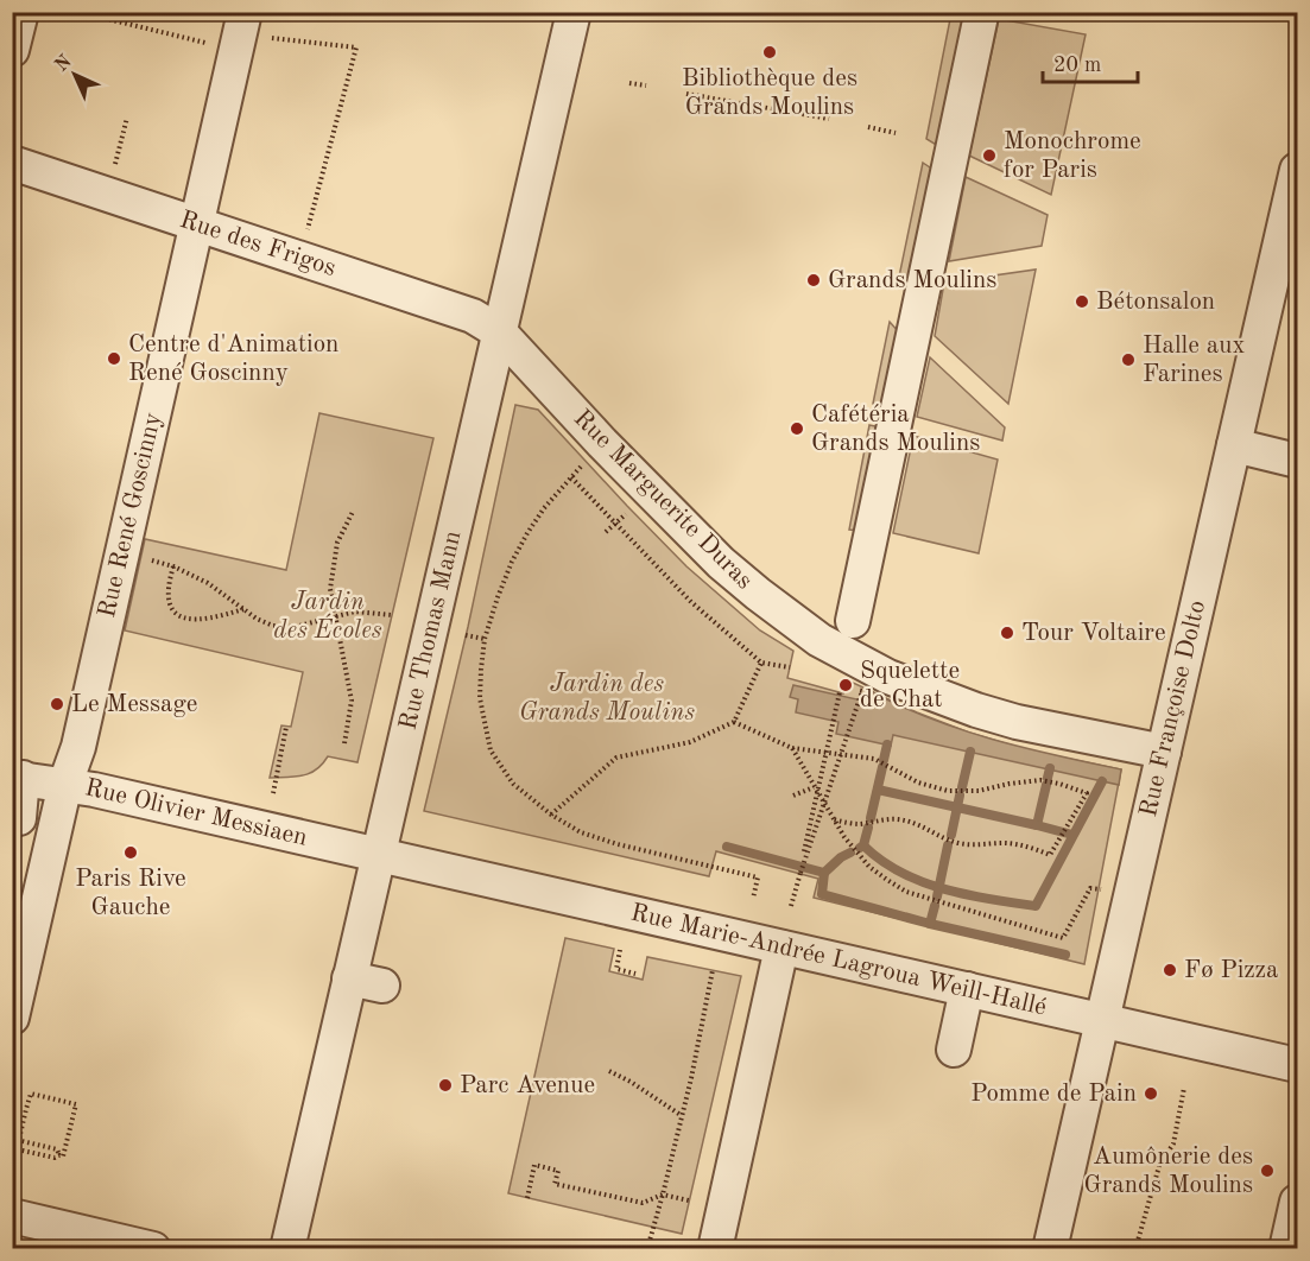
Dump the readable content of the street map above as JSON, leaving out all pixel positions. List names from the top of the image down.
{
  "streets": {
    "street": [
      "Rue des Frigos",
      "Rue Marguerite Duras",
      "Rue René Goscinny",
      "Rue Thomas Mann",
      "Rue Françoise Dolto",
      "Rue Olivier Messiaen",
      "Rue Marie-Andrée Lagroua Weill-Hallé"
    ]
  },
  "crossings": [
    ["Rue des Frigos", "Rue Marguerite Duras"],
    ["Rue des Frigos", "Rue René Goscinny"],
    ["Rue des Frigos", "Rue Thomas Mann"],
    ["Rue Marguerite Duras", "Rue Thomas Mann"],
    ["Rue Marguerite Duras", "Rue Françoise Dolto"],
    ["Rue René Goscinny", "Rue Olivier Messiaen"],
    ["Rue Thomas Mann", "Rue Olivier Messiaen"],
    ["Rue Thomas Mann", "Rue Marie-Andrée Lagroua Weill-Hallé"],
    ["Rue Françoise Dolto", "Rue Marie-Andrée Lagroua Weill-Hallé"],
    ["Rue Olivier Messiaen", "Rue Marie-Andrée Lagroua Weill-Hallé"]
  ],
  "parks": ["Jardin des Écoles", "Jardin des Grands Moulins"],
  "places": [
    "Bibliothèque des Grands Moulins",
    "Monochrome for Paris",
    "Grands Moulins",
    "Bétonsalon",
    "Centre d'Animation René Goscinny",
    "Halle aux Farines",
    "Cafétéria Grands Moulins",
    "Tour Voltaire",
    "Squelette de Chat",
    "Le Message",
    "Paris Rive Gauche",
    "Fø Pizza",
    "Parc Avenue",
    "Pomme de Pain",
    "Aumônerie des Grands Moulins"
  ],
  "scale_bar": "20 m",
  "north": "top left"
}
